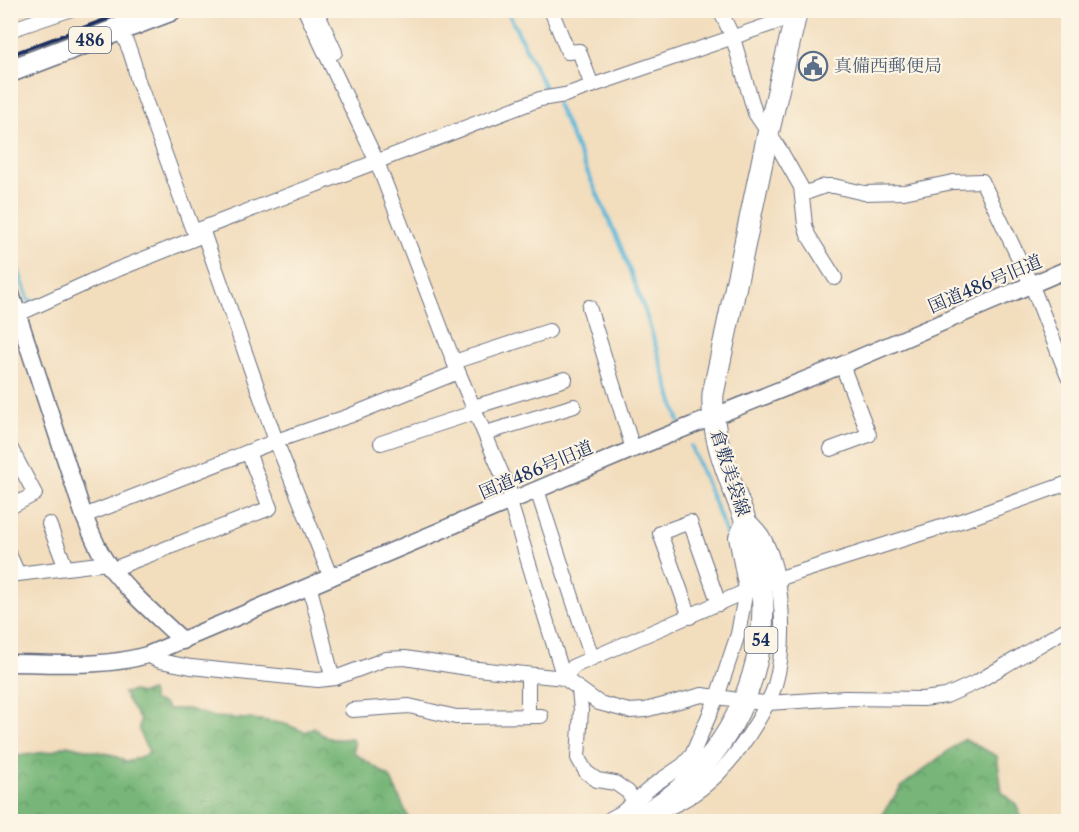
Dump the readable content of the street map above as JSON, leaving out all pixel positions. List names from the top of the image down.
{
  "streets": {
    "highway": ["486"],
    "main road": ["倉敷美袋線", "54"],
    "street": ["国道486号旧道"]
  },
  "crossings": [
    ["国道486号旧道", "倉敷美袋線"]
  ],
  "places": {
    "public building": ["真備西郵便局"]
  }
}
